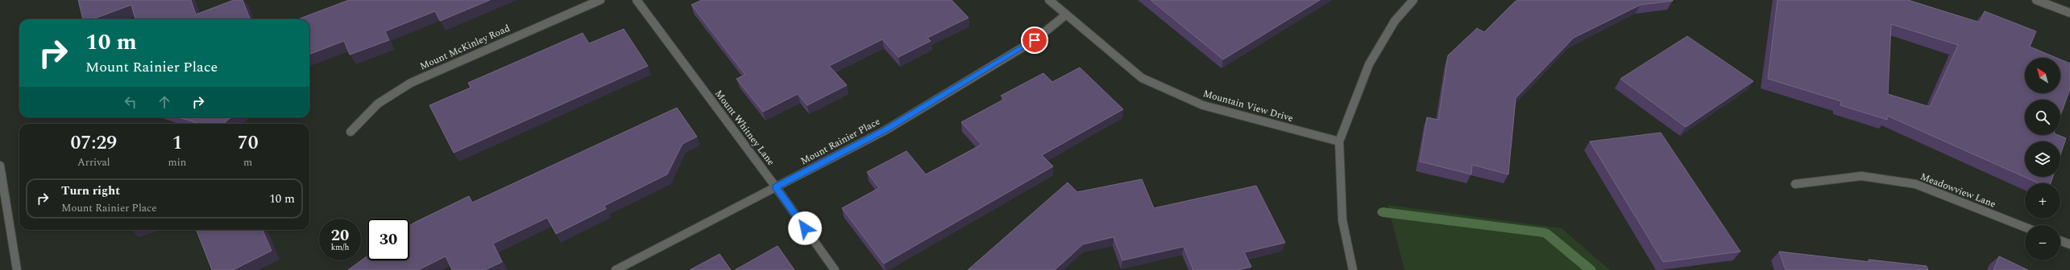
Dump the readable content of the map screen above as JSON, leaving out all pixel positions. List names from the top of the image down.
{
  "streets": {
    "street": [
      "Mount McKinley Road",
      "Mountain View Drive",
      "Mount Whitney Lane",
      "Mount Rainier Place",
      "Meadowview Lane"
    ]
  },
  "crossings": [
    ["Mountain View Drive", "Mount Rainier Place"],
    ["Mount Whitney Lane", "Mount Rainier Place"]
  ],
  "north": "top left",
  "page": {
    "turn": ["10 m", "Mount Rainier Place"],
    "map_buttons": ["+", "−"],
    "eta": [
      "07:29",
      "Arrival",
      "1",
      "min",
      "70",
      "m"
    ],
    "list": [
      {
        "name": "Turn right",
        "note": "Mount Rainier Place",
        "value": "10 m"
      }
    ],
    "speed": "20 km/h",
    "limit": "30"
  }
}
